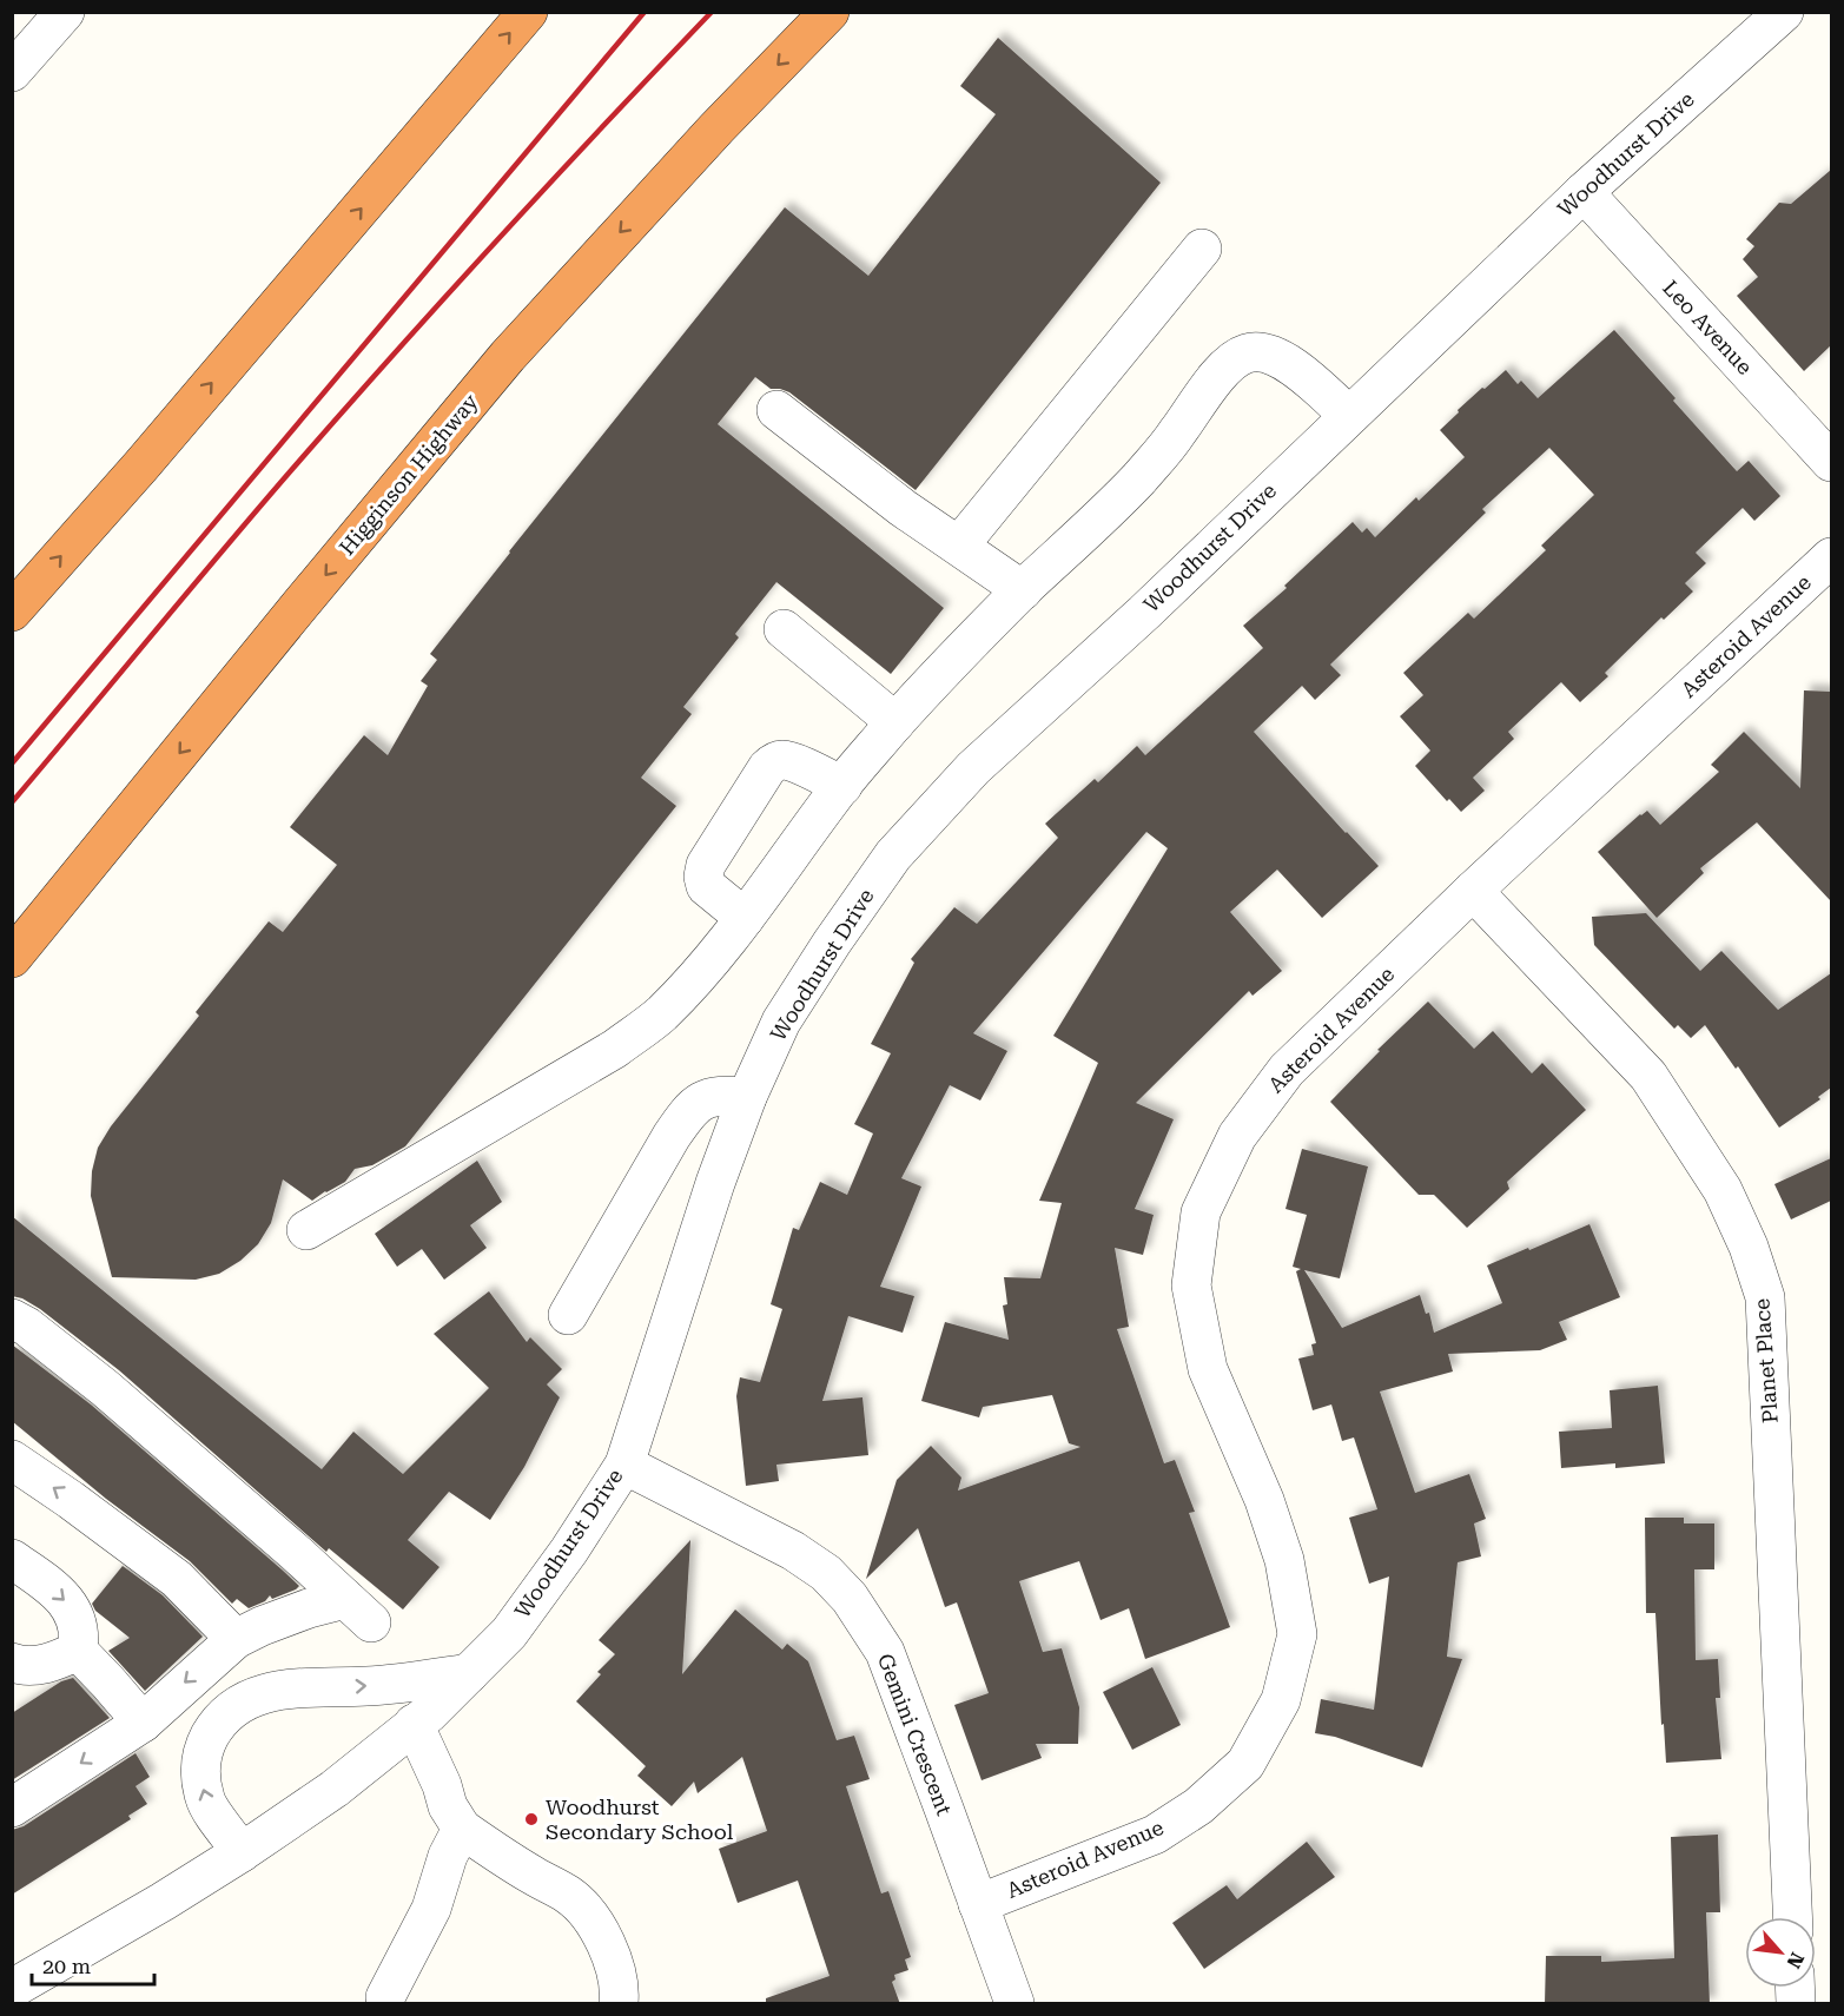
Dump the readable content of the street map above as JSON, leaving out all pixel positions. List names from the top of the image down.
{
  "streets": {
    "highway": ["Higginson Highway"],
    "street": [
      "Woodhurst Drive",
      "Leo Avenue",
      "Asteroid Avenue",
      "Planet Place",
      "Gemini Crescent"
    ]
  },
  "crossings": [
    ["Woodhurst Drive", "Leo Avenue"],
    ["Woodhurst Drive", "Gemini Crescent"],
    ["Asteroid Avenue", "Planet Place"],
    ["Asteroid Avenue", "Gemini Crescent"]
  ],
  "places": ["Woodhurst Secondary School"],
  "scale_bar": "20 m",
  "north": "bottom right"
}
